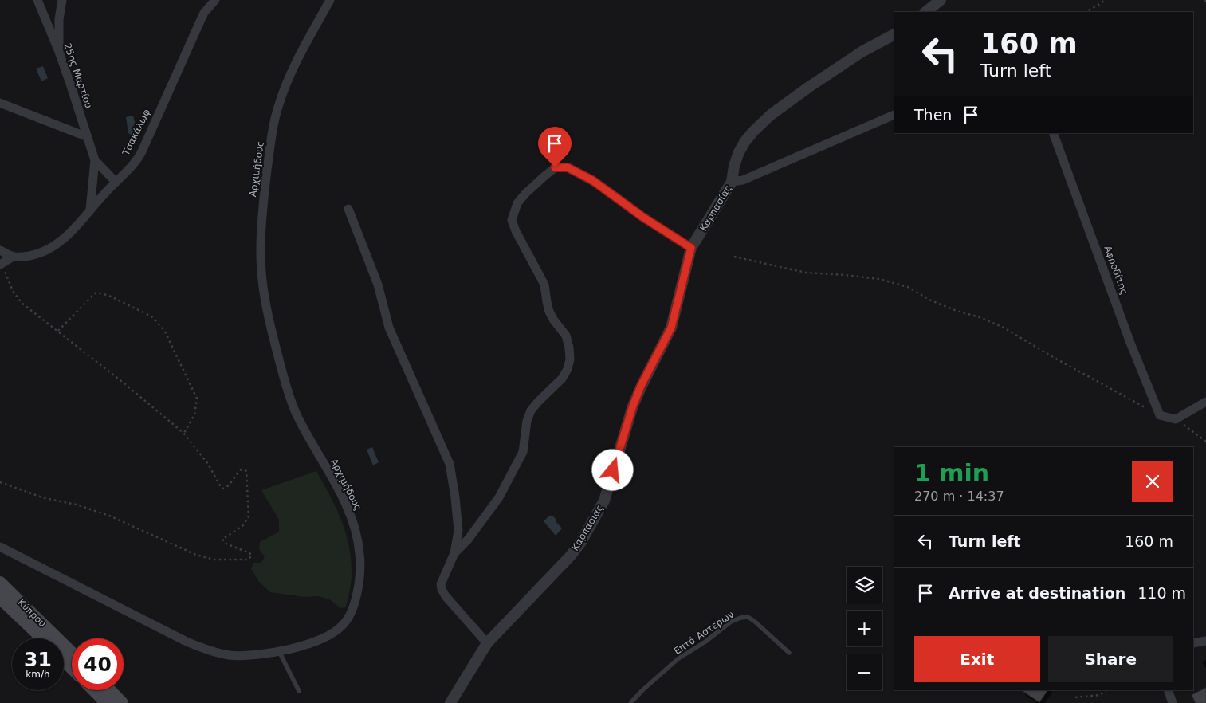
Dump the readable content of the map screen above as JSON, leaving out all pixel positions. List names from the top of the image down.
{
  "streets": {
    "main road": ["Κύπρου"],
    "street": [
      "25ης Μαρτίου",
      "Τσακάλωφ",
      "Αρχιμήδους",
      "Καρπασίας",
      "Αφροδίτης"
    ],
    "lane": ["Επτά Αστέρων"]
  },
  "crossings": [
    ["25ης Μαρτίου", "Τσακάλωφ"]
  ],
  "page": {
    "turn": ["160 m", "Turn left"],
    "then": "Then",
    "heading": ["1 min", "270 m · 14:37"],
    "list": [
      {
        "name": "Turn left",
        "value": "160 m"
      },
      {
        "name": "Arrive at destination",
        "value": "110 m"
      }
    ],
    "map_buttons": ["+", "−"],
    "buttons": ["Exit", "Share"],
    "speed": "31 km/h",
    "limit": "40"
  }
}
